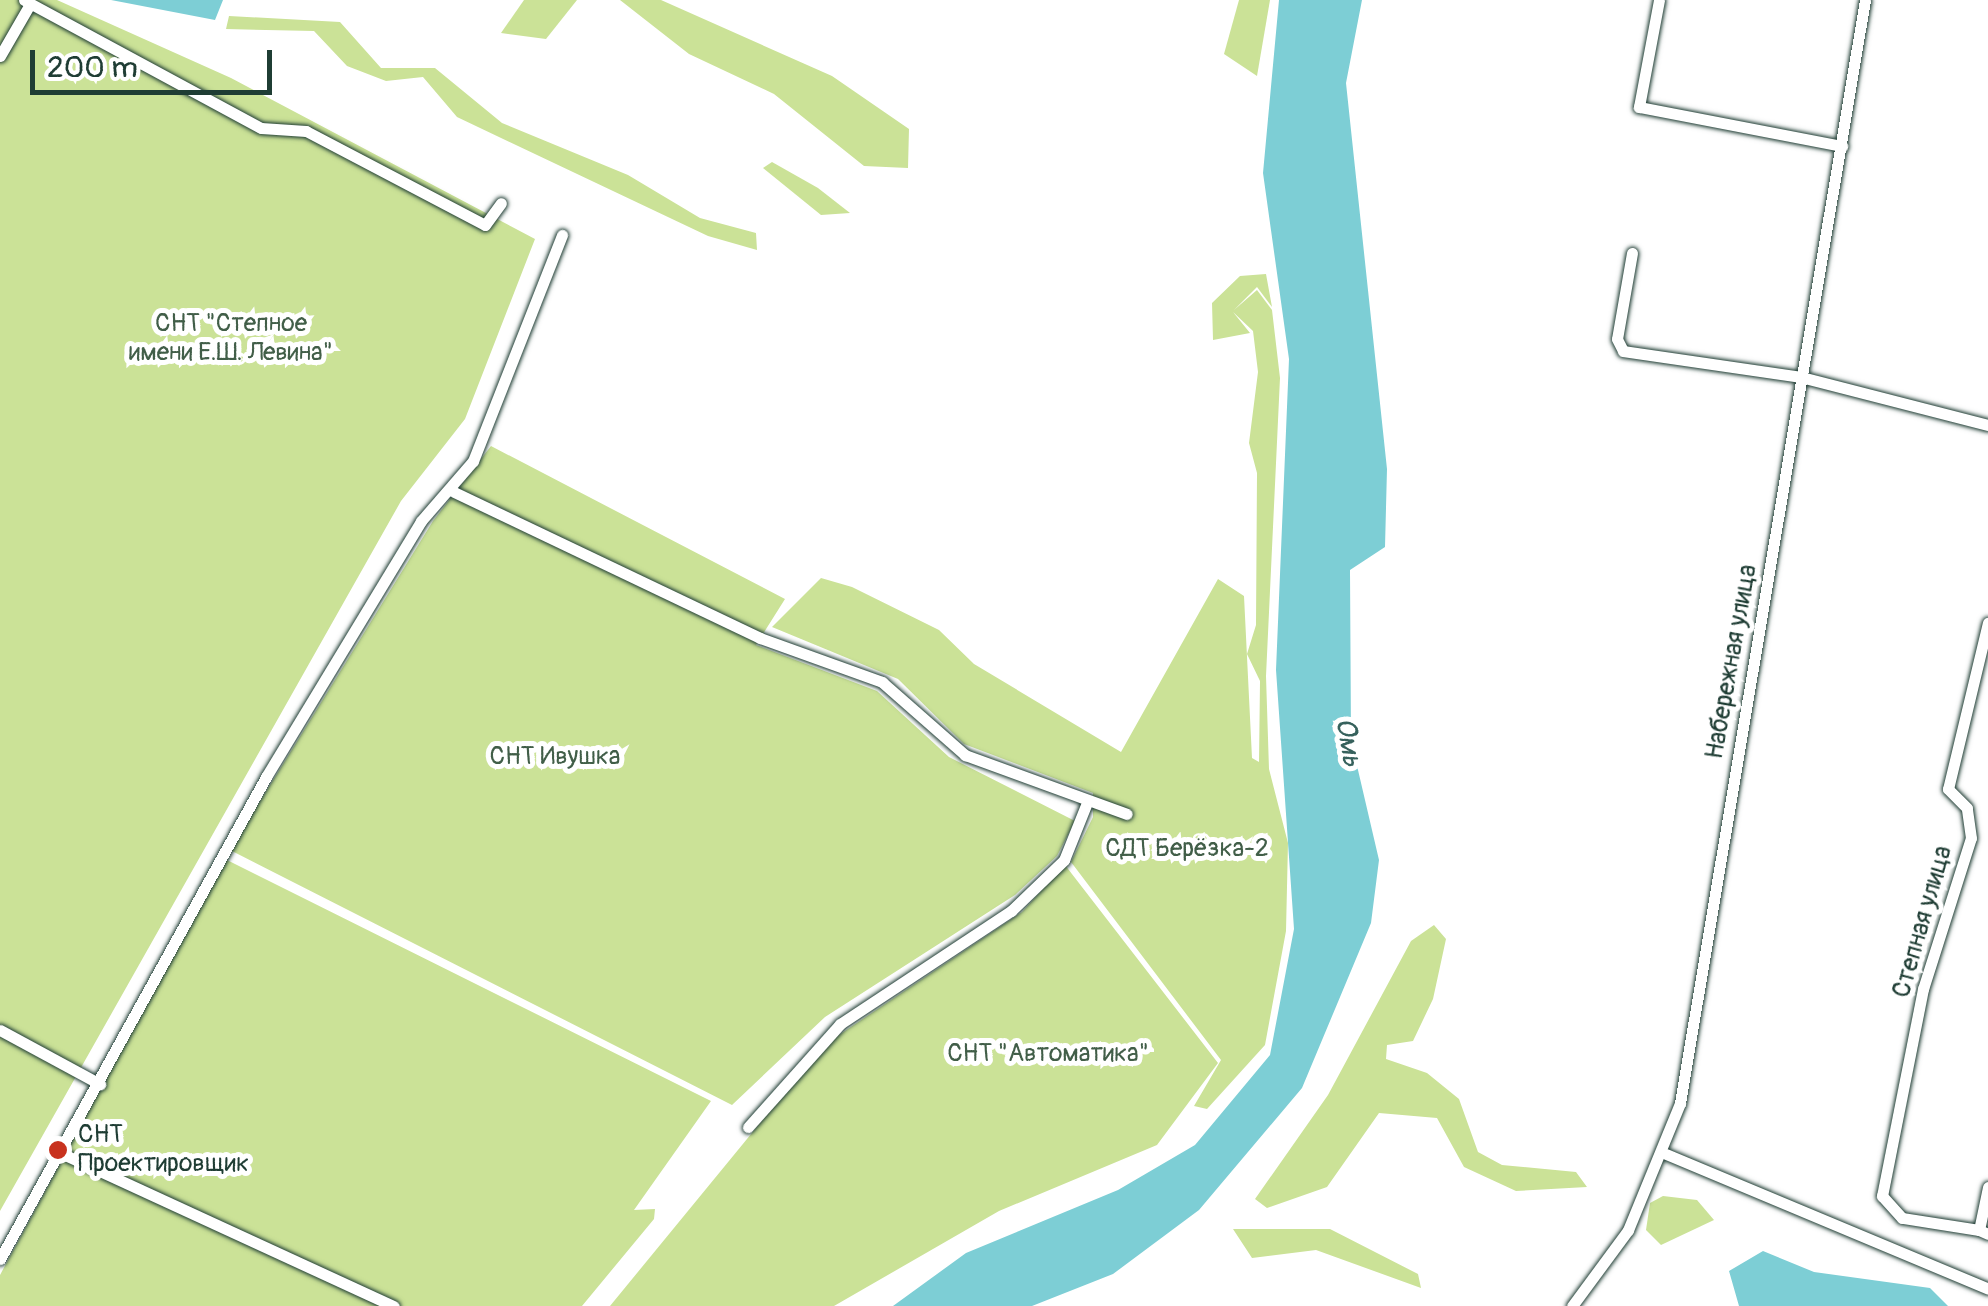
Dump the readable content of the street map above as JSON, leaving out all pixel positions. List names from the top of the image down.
{
  "streets": {
    "street": ["Набережная улица", "Степная улица"]
  },
  "water": ["Омь"],
  "parks": [
    "СНТ \"Степное имени Е.Ш. Левина\"",
    "СНТ Ивушка",
    "СДТ Берёзка-2",
    "СНТ \"Автоматика\""
  ],
  "places": ["СНТ Проектировщик"],
  "scale_bar": "200 m"
}
